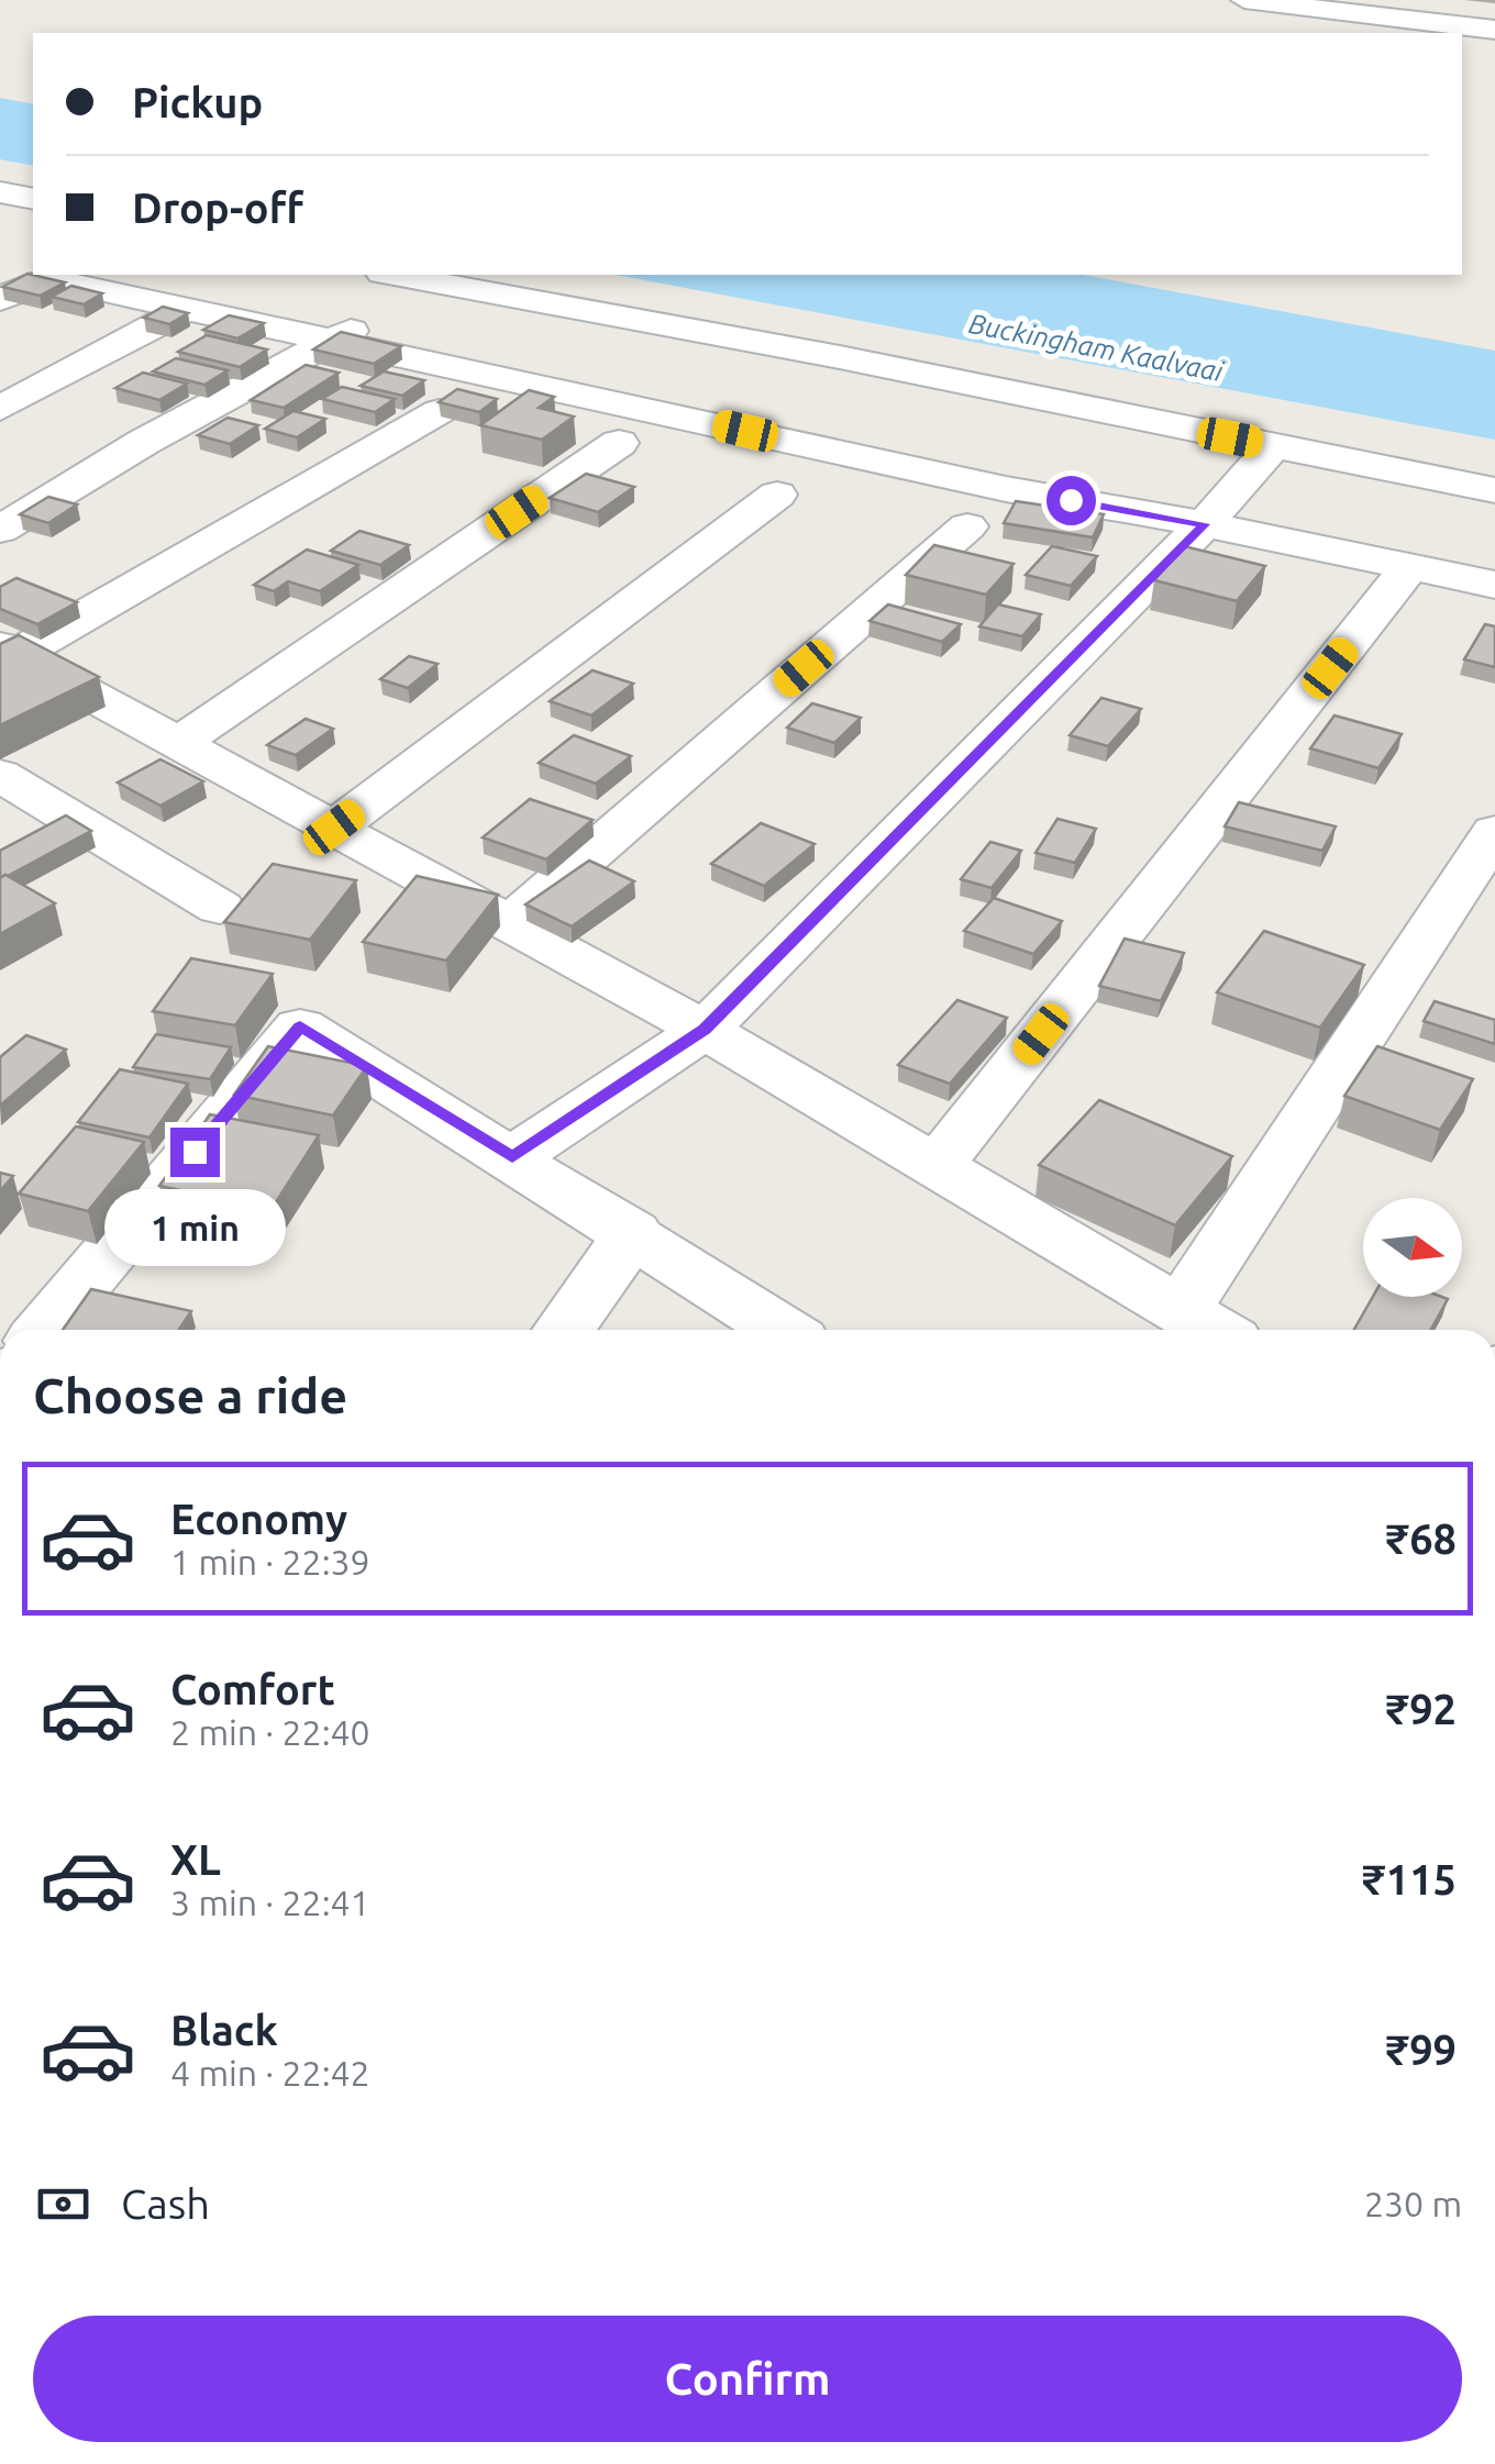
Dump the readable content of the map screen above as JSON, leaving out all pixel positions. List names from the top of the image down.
{
  "water": ["Buckingham Kaalvaai"],
  "north": "right",
  "page": {
    "banner": ["Pickup", "Drop-off"],
    "bubble": "1 min",
    "heading": "Choose a ride",
    "list": [
      {
        "name": "Economy",
        "note": "1 min · 22:39",
        "value": "₹68"
      },
      {
        "name": "Comfort",
        "note": "2 min · 22:40",
        "value": "₹92"
      },
      {
        "name": "XL",
        "note": "3 min · 22:41",
        "value": "₹115"
      },
      {
        "name": "Black",
        "note": "4 min · 22:42",
        "value": "₹99"
      }
    ],
    "pay": ["Cash", "230 m"],
    "buttons": "Confirm"
  }
}
